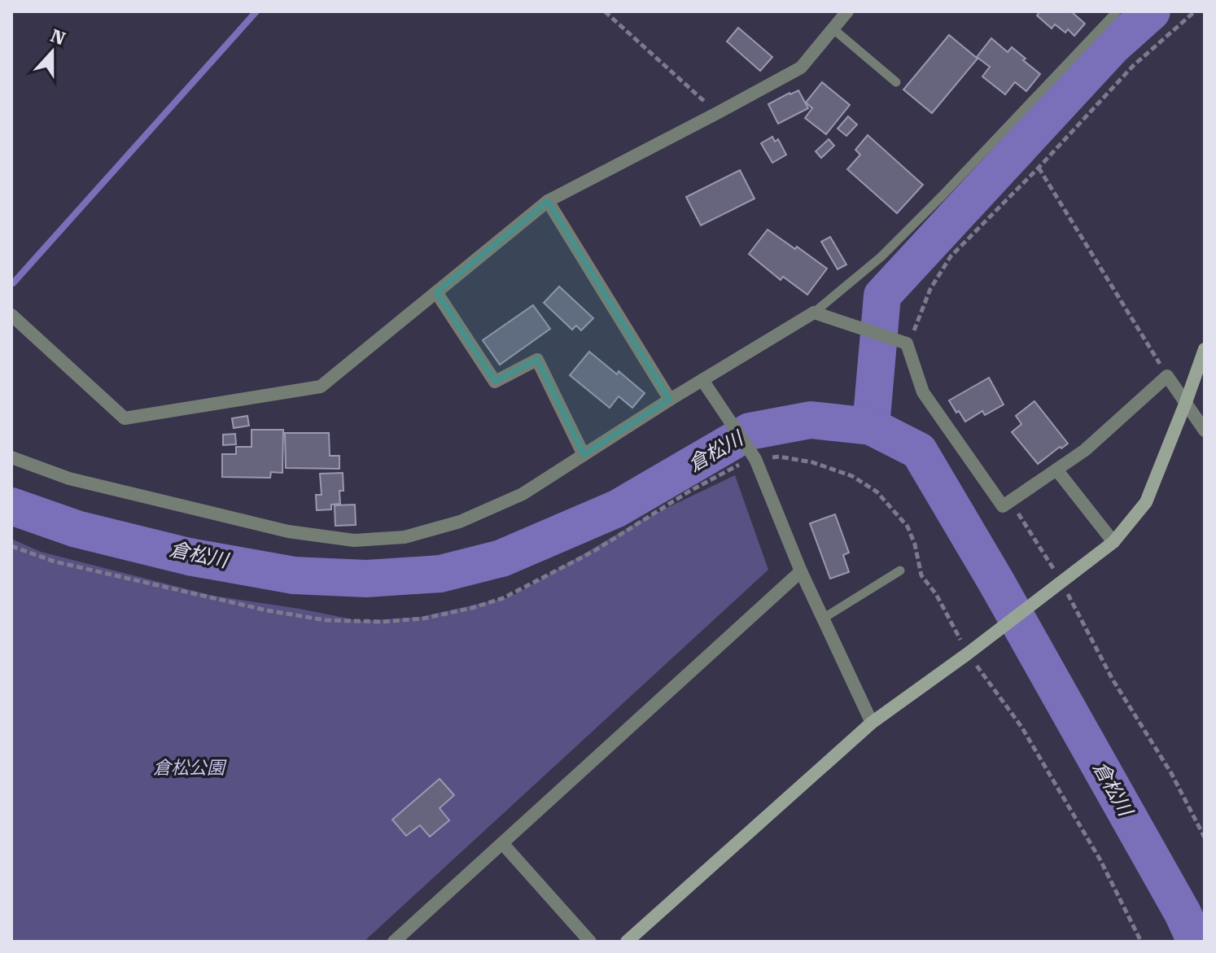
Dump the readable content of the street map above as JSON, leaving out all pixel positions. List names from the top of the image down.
{
  "water": ["倉松川"],
  "parks": ["倉松公園"],
  "north": "top"
}
